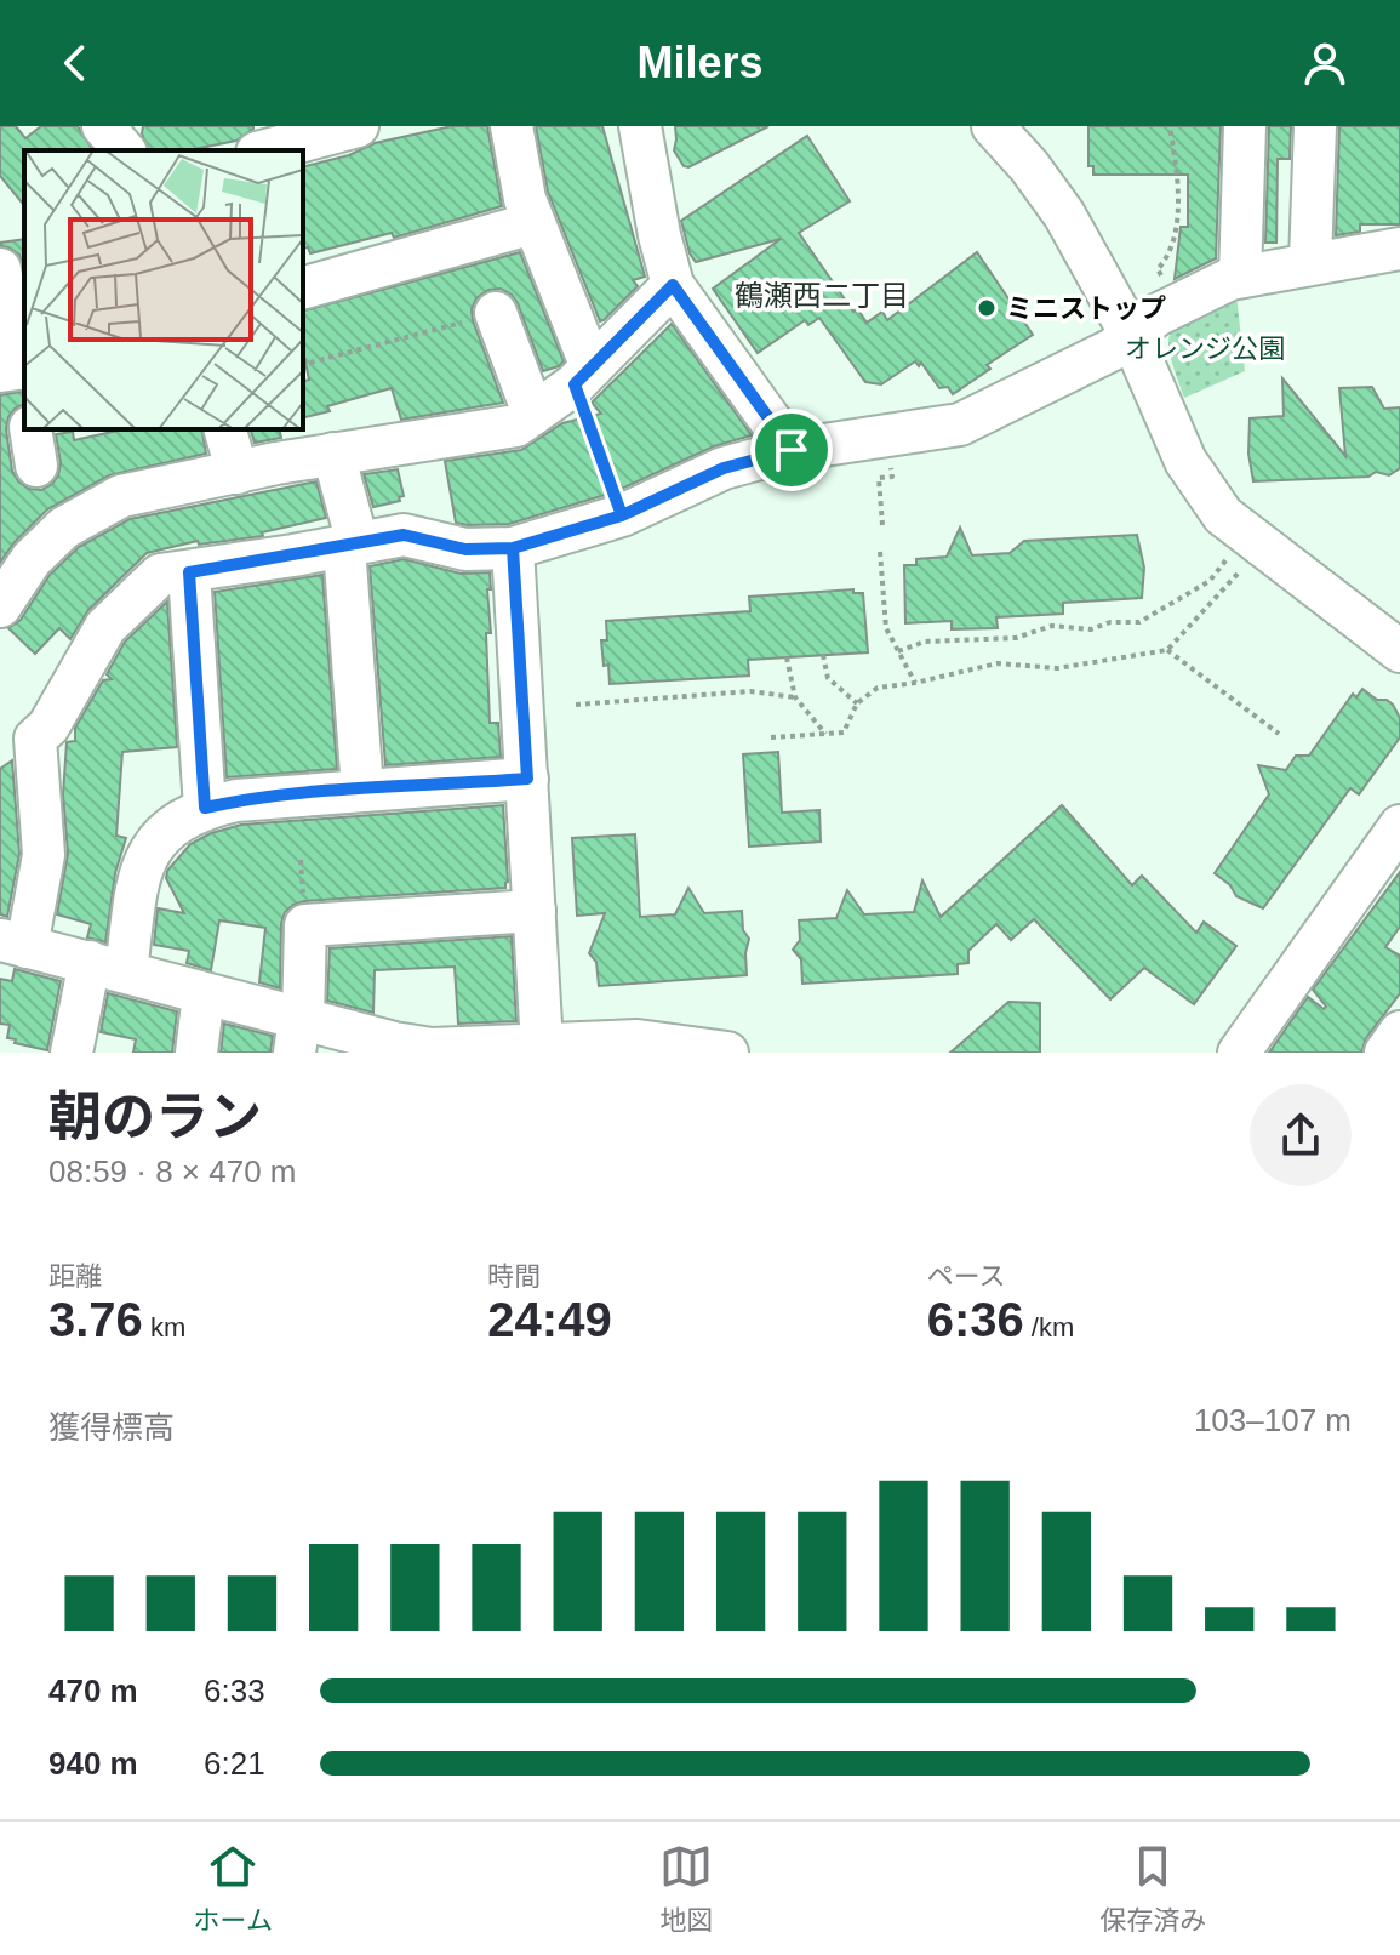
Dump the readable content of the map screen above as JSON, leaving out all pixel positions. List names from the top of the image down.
{
  "districts": ["鶴瀬西二丁目"],
  "parks": ["オレンジ公園"],
  "places": ["ミニストップ"],
  "page": {
    "header": "Milers",
    "heading": ["朝のラン", "08:59 · 8 × 470 m"],
    "stats": [
      ["距離", "3.76 km"],
      ["時間", "24:49"],
      ["ペース", "6:36 /km"]
    ],
    "chart": ["獲得標高", "103–107 m"],
    "list": [
      {
        "name": "470 m",
        "note": "6:33"
      },
      {
        "name": "940 m",
        "note": "6:21"
      }
    ],
    "tabs": ["ホーム", "地図", "保存済み"]
  }
}
